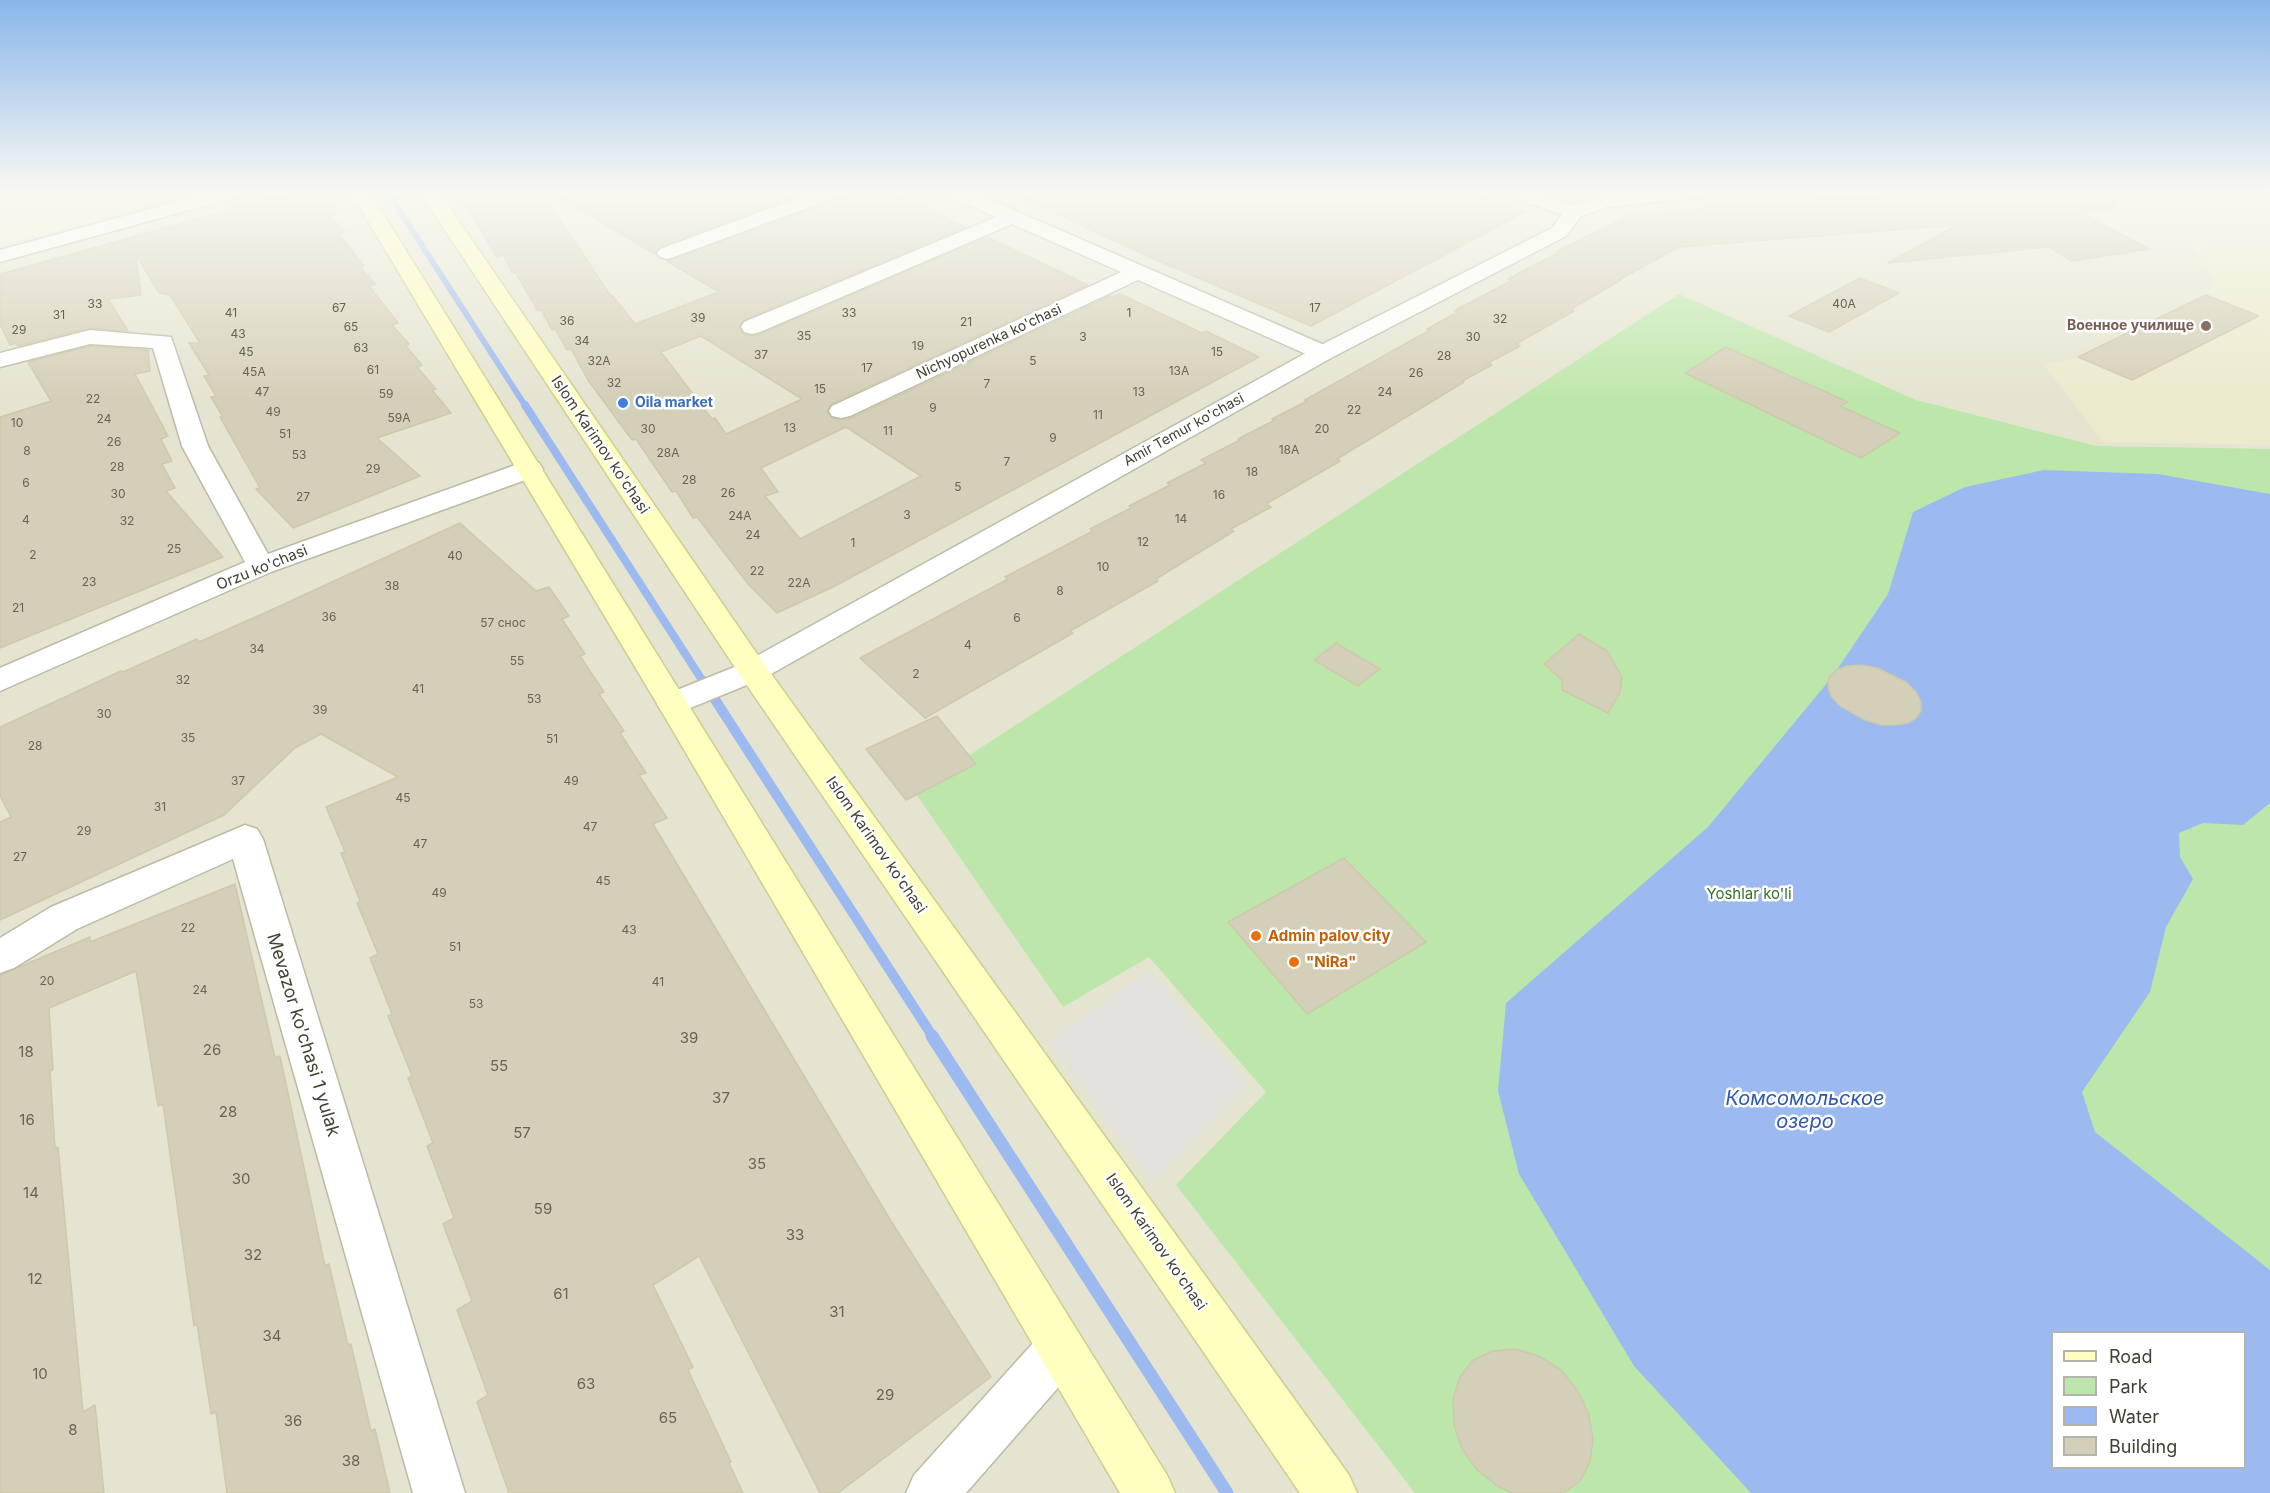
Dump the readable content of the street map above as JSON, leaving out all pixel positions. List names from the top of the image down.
{
  "streets": {
    "main road": ["Islom Karimov ko'chasi"],
    "street": [
      "Nichyopurenka ko'chasi",
      "Amir Temur ko'chasi",
      "Orzu ko'chasi",
      "Mevazor ko'chasi 1 yulak"
    ]
  },
  "crossings": [
    ["Amir Temur ko'chasi", "Islom Karimov ko'chasi"]
  ],
  "water": ["Комсомольское озеро"],
  "parks": ["Yoshlar ko'li"],
  "places": [
    "Военное училище",
    "Oila market",
    "Admin palov city",
    "\"NiRa\""
  ],
  "house_numbers": [
    "33",
    "40A",
    "67",
    "17",
    "41",
    "33",
    "1",
    "31",
    "39",
    "32",
    "36",
    "21",
    "65",
    "29",
    "43",
    "35",
    "3",
    "30",
    "34",
    "19",
    "63",
    "45",
    "15",
    "37",
    "28",
    "32A",
    "5",
    "17",
    "61",
    "13A",
    "45A",
    "26",
    "32",
    "7",
    "15",
    "47",
    "13",
    "24",
    "59",
    "22",
    "9",
    "22",
    "49",
    "11",
    "59A",
    "24",
    "10",
    "13",
    "30",
    "20",
    "11",
    "51",
    "9",
    "26",
    "18A",
    "8",
    "28A",
    "53",
    "7",
    "28",
    "29",
    "18",
    "28",
    "6",
    "5",
    "26",
    "30",
    "16",
    "27",
    "3",
    "24A",
    "14",
    "4",
    "32",
    "24",
    "12",
    "1",
    "25",
    "2",
    "40",
    "10",
    "22",
    "23",
    "22A",
    "38",
    "8",
    "21",
    "36",
    "6",
    "57 снос",
    "4",
    "34",
    "55",
    "2",
    "32",
    "41",
    "53",
    "39",
    "30",
    "35",
    "51",
    "28",
    "37",
    "49",
    "45",
    "31",
    "47",
    "29",
    "47",
    "27",
    "45",
    "49",
    "22",
    "43",
    "51",
    "20",
    "41",
    "24",
    "53",
    "39",
    "26",
    "18",
    "55",
    "37",
    "28",
    "16",
    "57",
    "35",
    "30",
    "14",
    "59",
    "33",
    "32",
    "12",
    "61",
    "31",
    "34",
    "10",
    "63",
    "29",
    "65",
    "36",
    "8",
    "38"
  ],
  "legend": [
    "Road",
    "Park",
    "Water",
    "Building"
  ]
}
